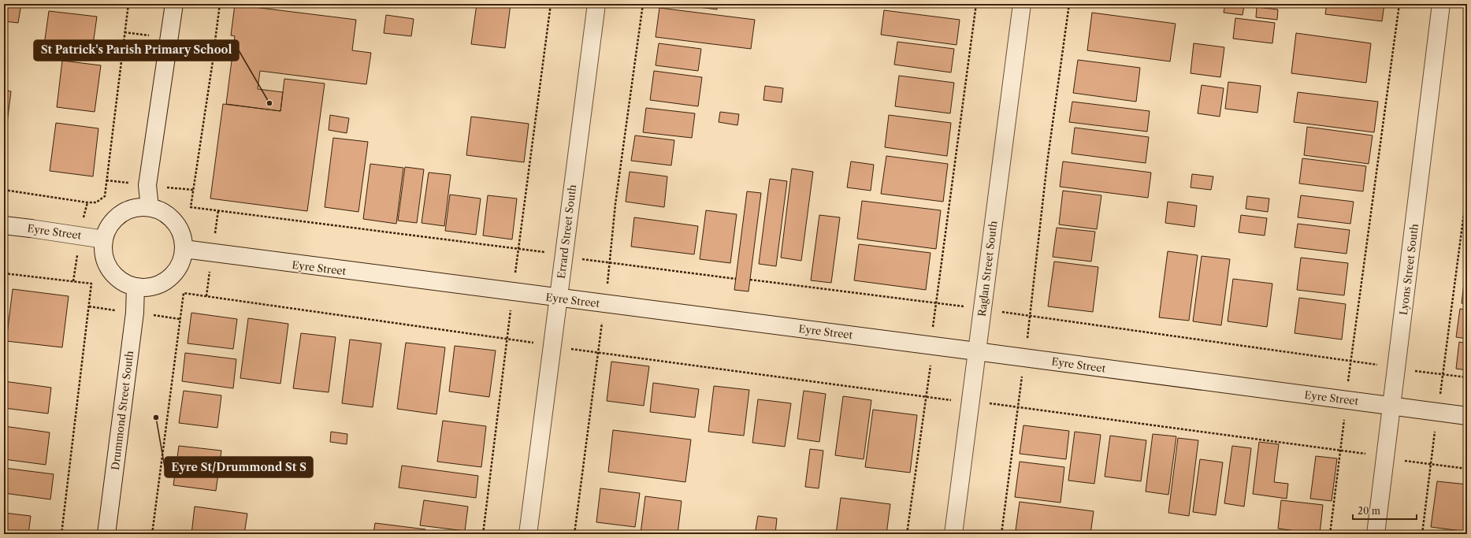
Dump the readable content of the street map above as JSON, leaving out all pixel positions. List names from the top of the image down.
{
  "streets": {
    "main road": [
      "Eyre Street",
      "Errard Street South",
      "Raglan Street South",
      "Lyons Street South",
      "Drummond Street South"
    ]
  },
  "crossings": [
    ["Eyre Street", "Errard Street South"],
    ["Eyre Street", "Raglan Street South"],
    ["Eyre Street", "Lyons Street South"],
    ["Eyre Street", "Drummond Street South"]
  ],
  "places": ["St Patrick's Parish Primary School", "Eyre St/Drummond St S"],
  "scale_bar": "20 m"
}
